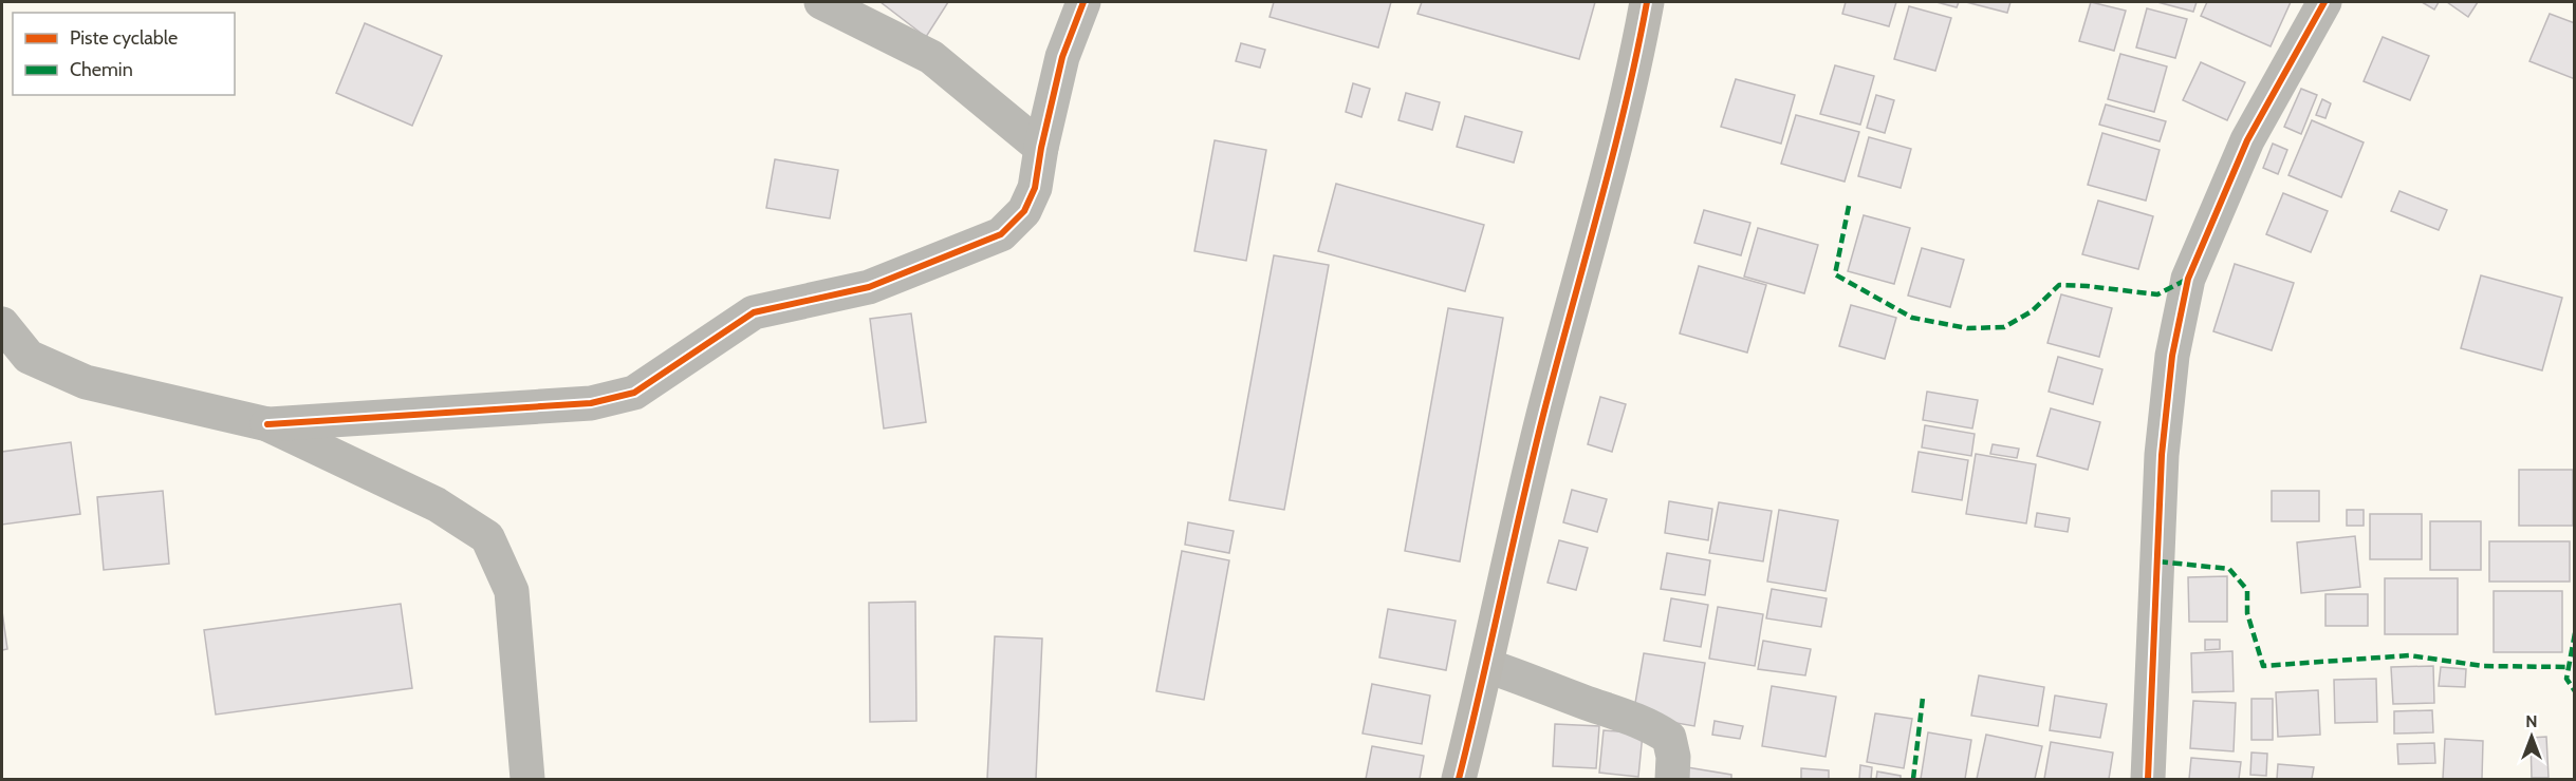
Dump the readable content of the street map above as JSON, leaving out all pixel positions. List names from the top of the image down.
{
  "legend": ["Piste cyclable", "Chemin"],
  "north": "top"
}
